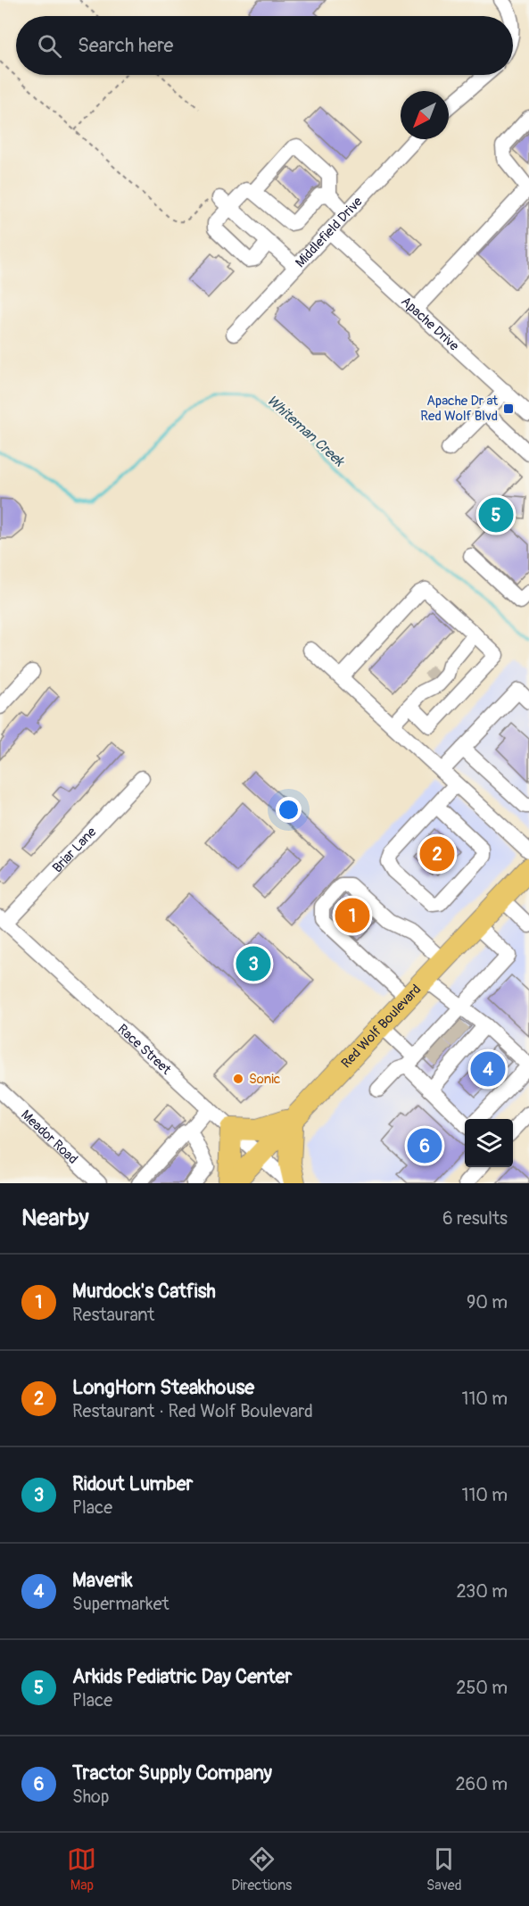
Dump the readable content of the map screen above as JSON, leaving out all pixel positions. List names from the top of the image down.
{
  "streets": {
    "highway": ["Red Wolf Boulevard"],
    "street": [
      "Middlefield Drive",
      "Apache Drive",
      "Briar Lane",
      "Race Street",
      "Meador Road"
    ]
  },
  "crossings": [
    ["Middlefield Drive", "Apache Drive"],
    ["Briar Lane", "Race Street"],
    ["Red Wolf Boulevard", "Race Street"]
  ],
  "water": ["Whiteman Creek"],
  "places": {
    "transit": ["Apache Dr at Red Wolf Blvd"],
    "other": ["Sonic"]
  },
  "north": "bottom left",
  "page": {
    "search": "Search here",
    "pins": [
      "5",
      "2",
      "1",
      "3",
      "4",
      "6"
    ],
    "heading": ["Nearby", "6 results"],
    "list": [
      {
        "mark": "1",
        "name": "Murdock's Catfish",
        "note": "Restaurant",
        "value": "90 m"
      },
      {
        "mark": "2",
        "name": "LongHorn Steakhouse",
        "note": "Restaurant · Red Wolf Boulevard",
        "value": "110 m"
      },
      {
        "mark": "3",
        "name": "Ridout Lumber",
        "note": "Place",
        "value": "110 m"
      },
      {
        "mark": "4",
        "name": "Maverik",
        "note": "Supermarket",
        "value": "230 m"
      },
      {
        "mark": "5",
        "name": "Arkids Pediatric Day Center",
        "note": "Place",
        "value": "250 m"
      },
      {
        "mark": "6",
        "name": "Tractor Supply Company",
        "note": "Shop",
        "value": "260 m"
      }
    ],
    "nav": ["Map", "Directions", "Saved"]
  }
}
